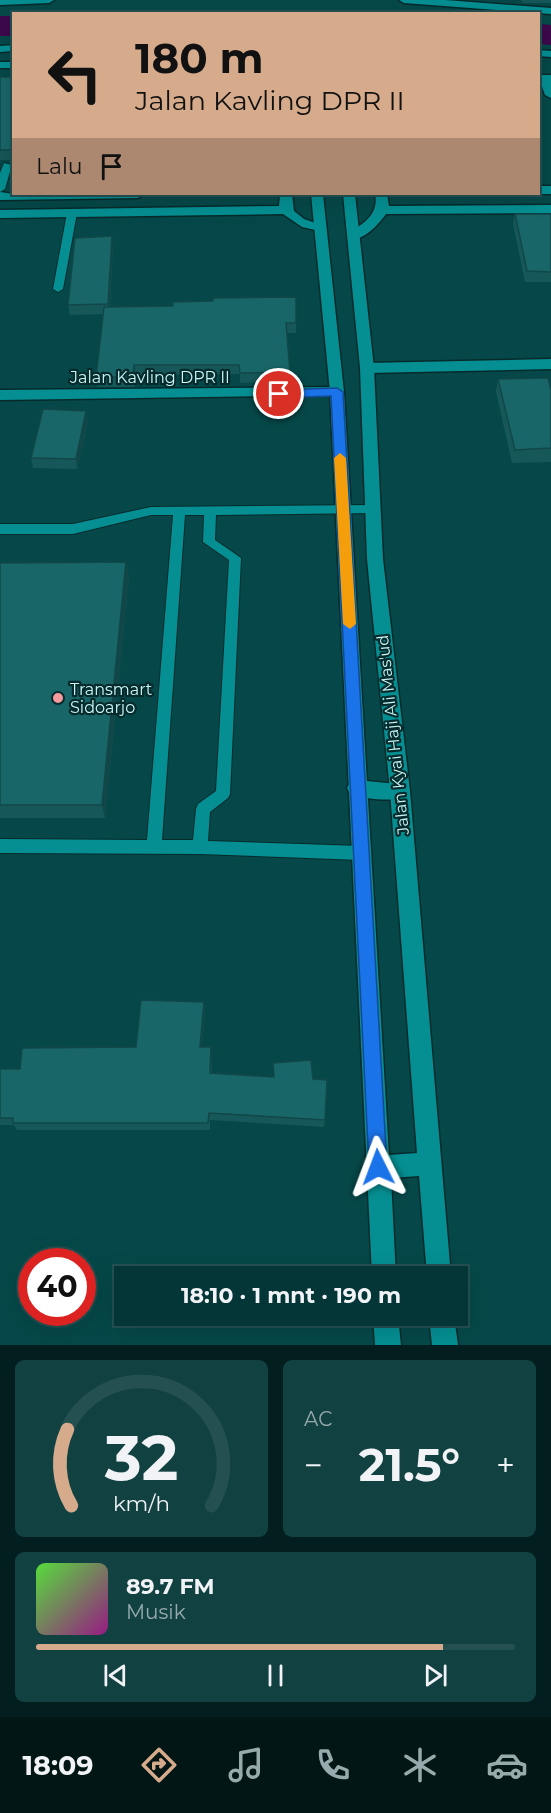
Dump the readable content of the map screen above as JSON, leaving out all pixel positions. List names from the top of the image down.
{
  "streets": {
    "street": ["Jalan Kavling DPR II", "Jalan Kyai Haji Ali Mas'ud"]
  },
  "crossings": [
    ["Jalan Kavling DPR II", "Jalan Kyai Haji Ali Mas'ud"]
  ],
  "places": ["Transmart Sidoarjo"],
  "page": {
    "turn": ["180 m", "Jalan Kavling DPR II"],
    "then": "Lalu",
    "limit": "40",
    "trip": "18:10 · 1 mnt · 190 m",
    "tile": "AC",
    "heat": ["−", "21.5°", "+"],
    "song": ["89.7 FM", "Musik"],
    "tabs": "18:09",
    "gauge": ["32", "km/h"]
  }
}
